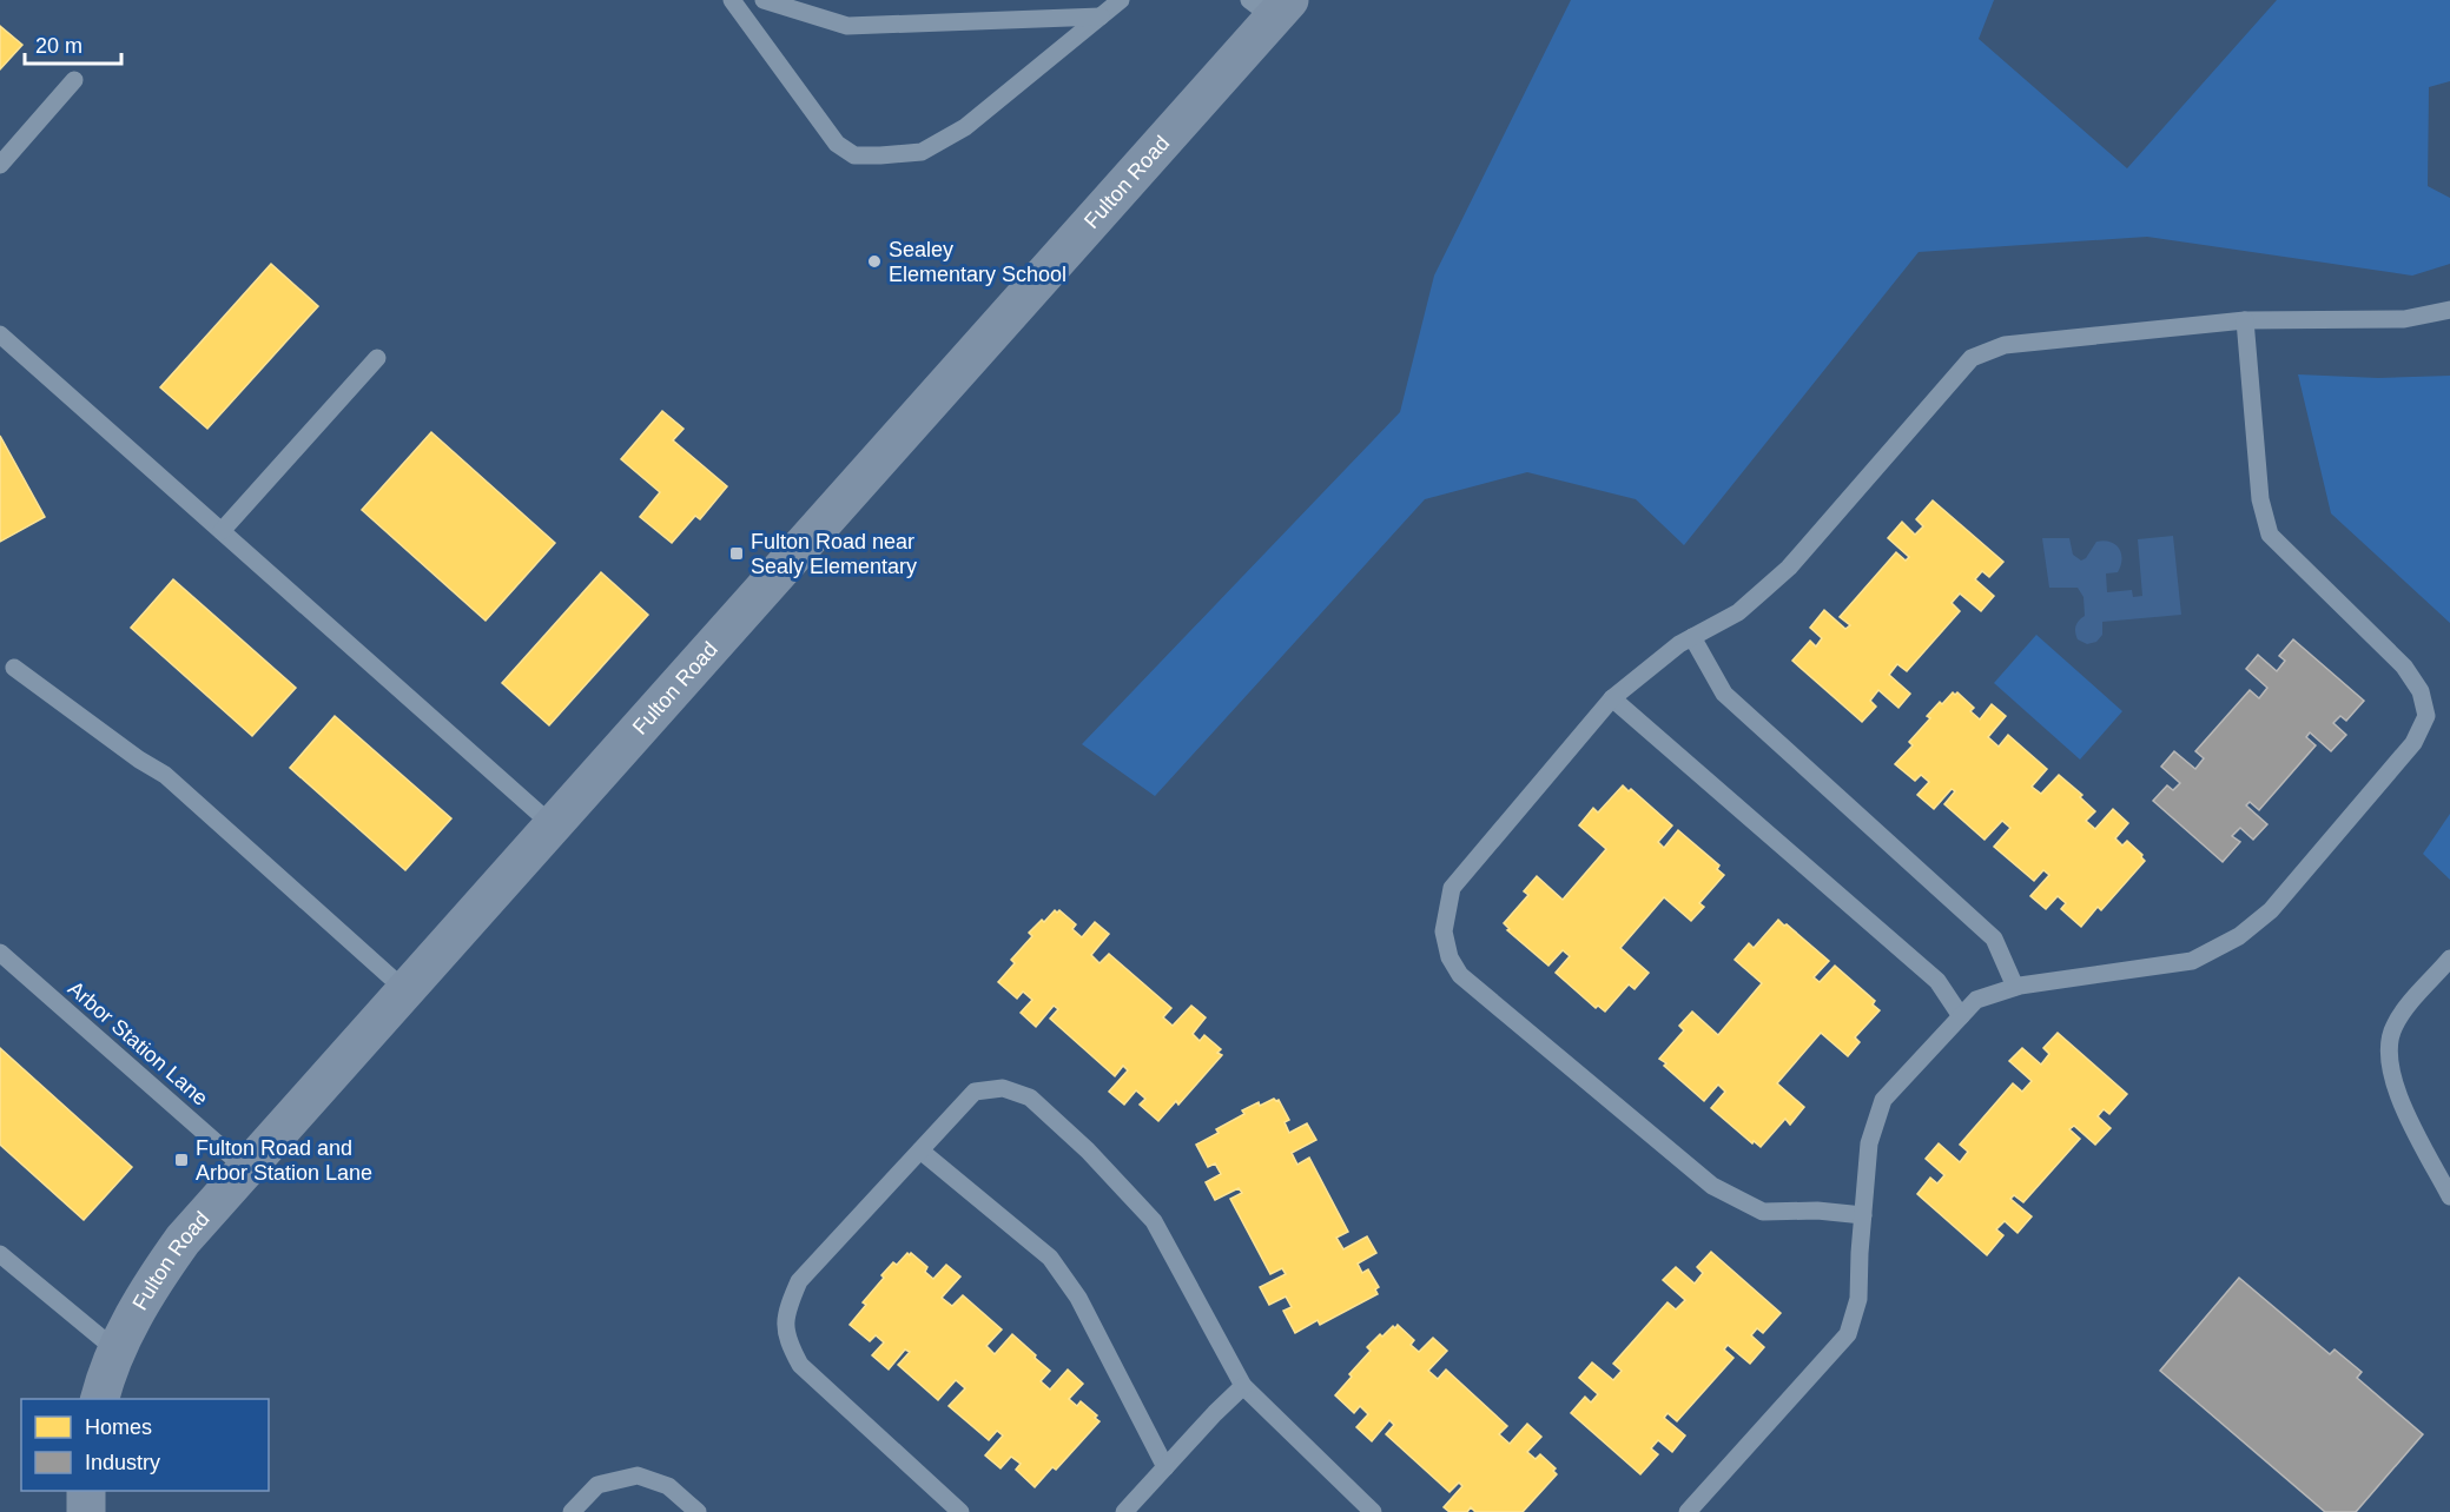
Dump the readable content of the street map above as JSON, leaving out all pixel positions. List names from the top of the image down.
{
  "streets": {
    "street": ["Fulton Road"],
    "lane": ["Arbor Station Lane"]
  },
  "crossings": [
    ["Fulton Road", "Arbor Station Lane"]
  ],
  "places": {
    "other": ["Sealey Elementary School"],
    "transit": ["Fulton Road near Sealy Elementary", "Fulton Road and Arbor Station Lane"]
  },
  "legend": ["Homes", "Industry"],
  "scale_bar": "20 m"
}
